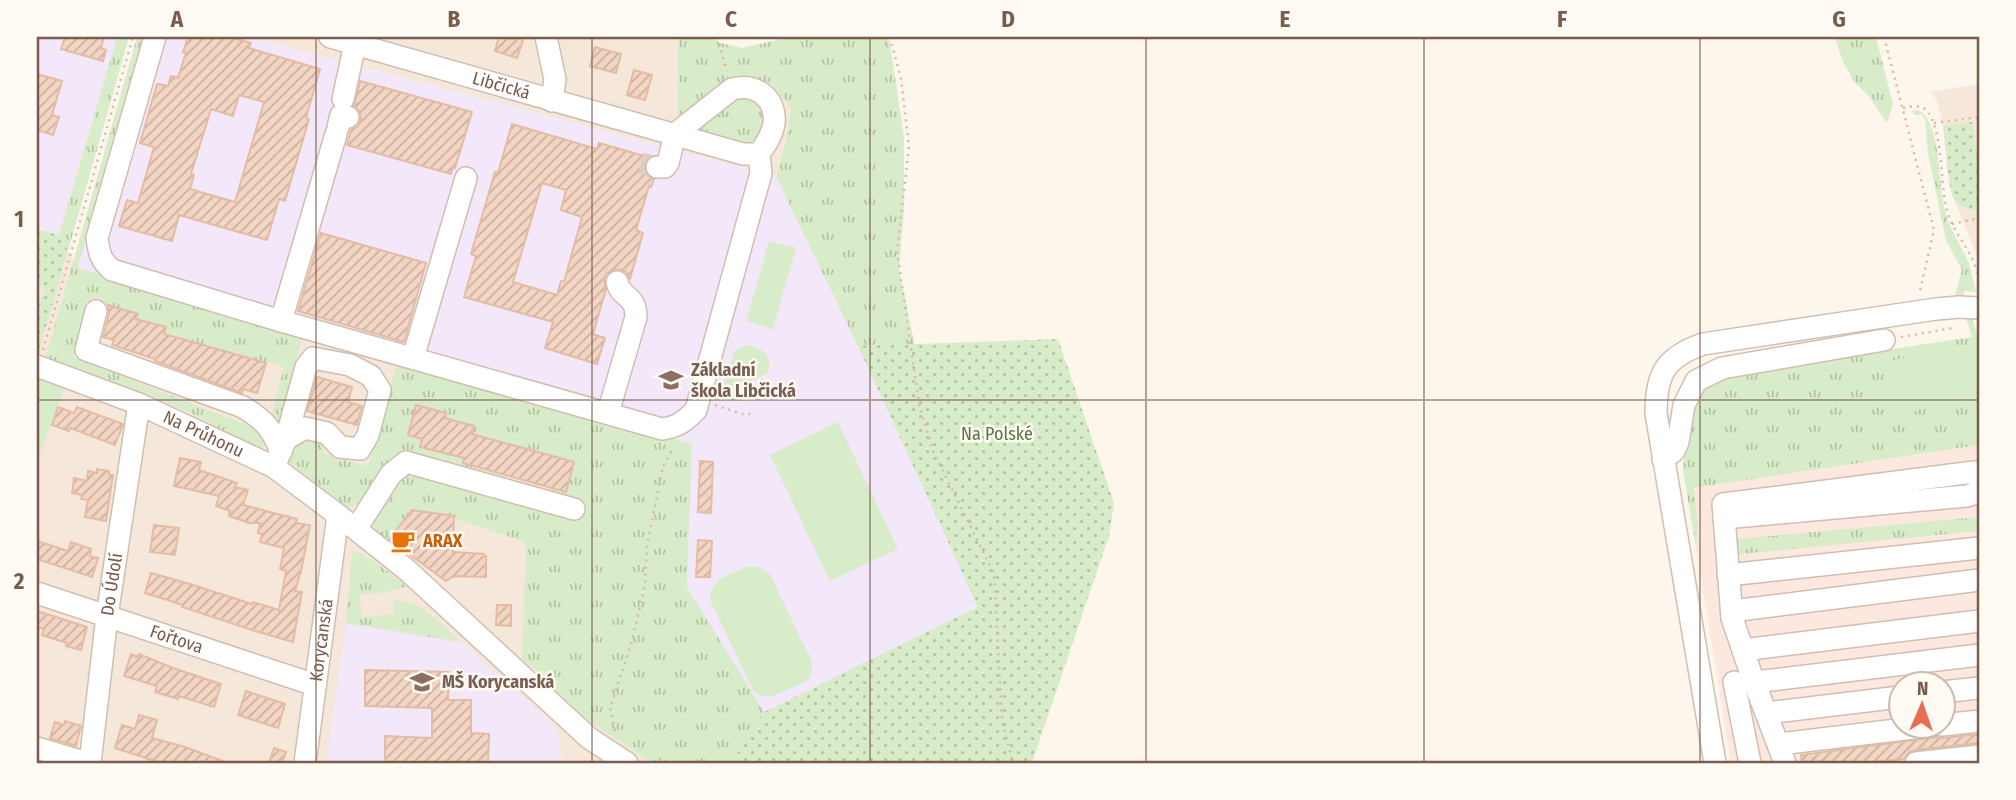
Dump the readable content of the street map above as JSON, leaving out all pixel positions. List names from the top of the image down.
{
  "streets": {
    "street": [
      "Libčická",
      "Na Průhonu",
      "Do Údolí",
      "Fořtova",
      "Korycanská"
    ]
  },
  "crossings": [
    ["Na Průhonu", "Do Údolí"],
    ["Na Průhonu", "Korycanská"],
    ["Do Údolí", "Fořtova"],
    ["Fořtova", "Korycanská"]
  ],
  "parks": ["Na Polské"],
  "places": {
    "school or university": ["Základní škola Libčická", "MŠ Korycanská"],
    "cafe": ["ARAX"]
  },
  "north": "top",
  "grid": {
    "columns": [
      "A",
      "B",
      "C",
      "D",
      "E",
      "F",
      "G"
    ],
    "rows": ["1", "2"]
  }
}
